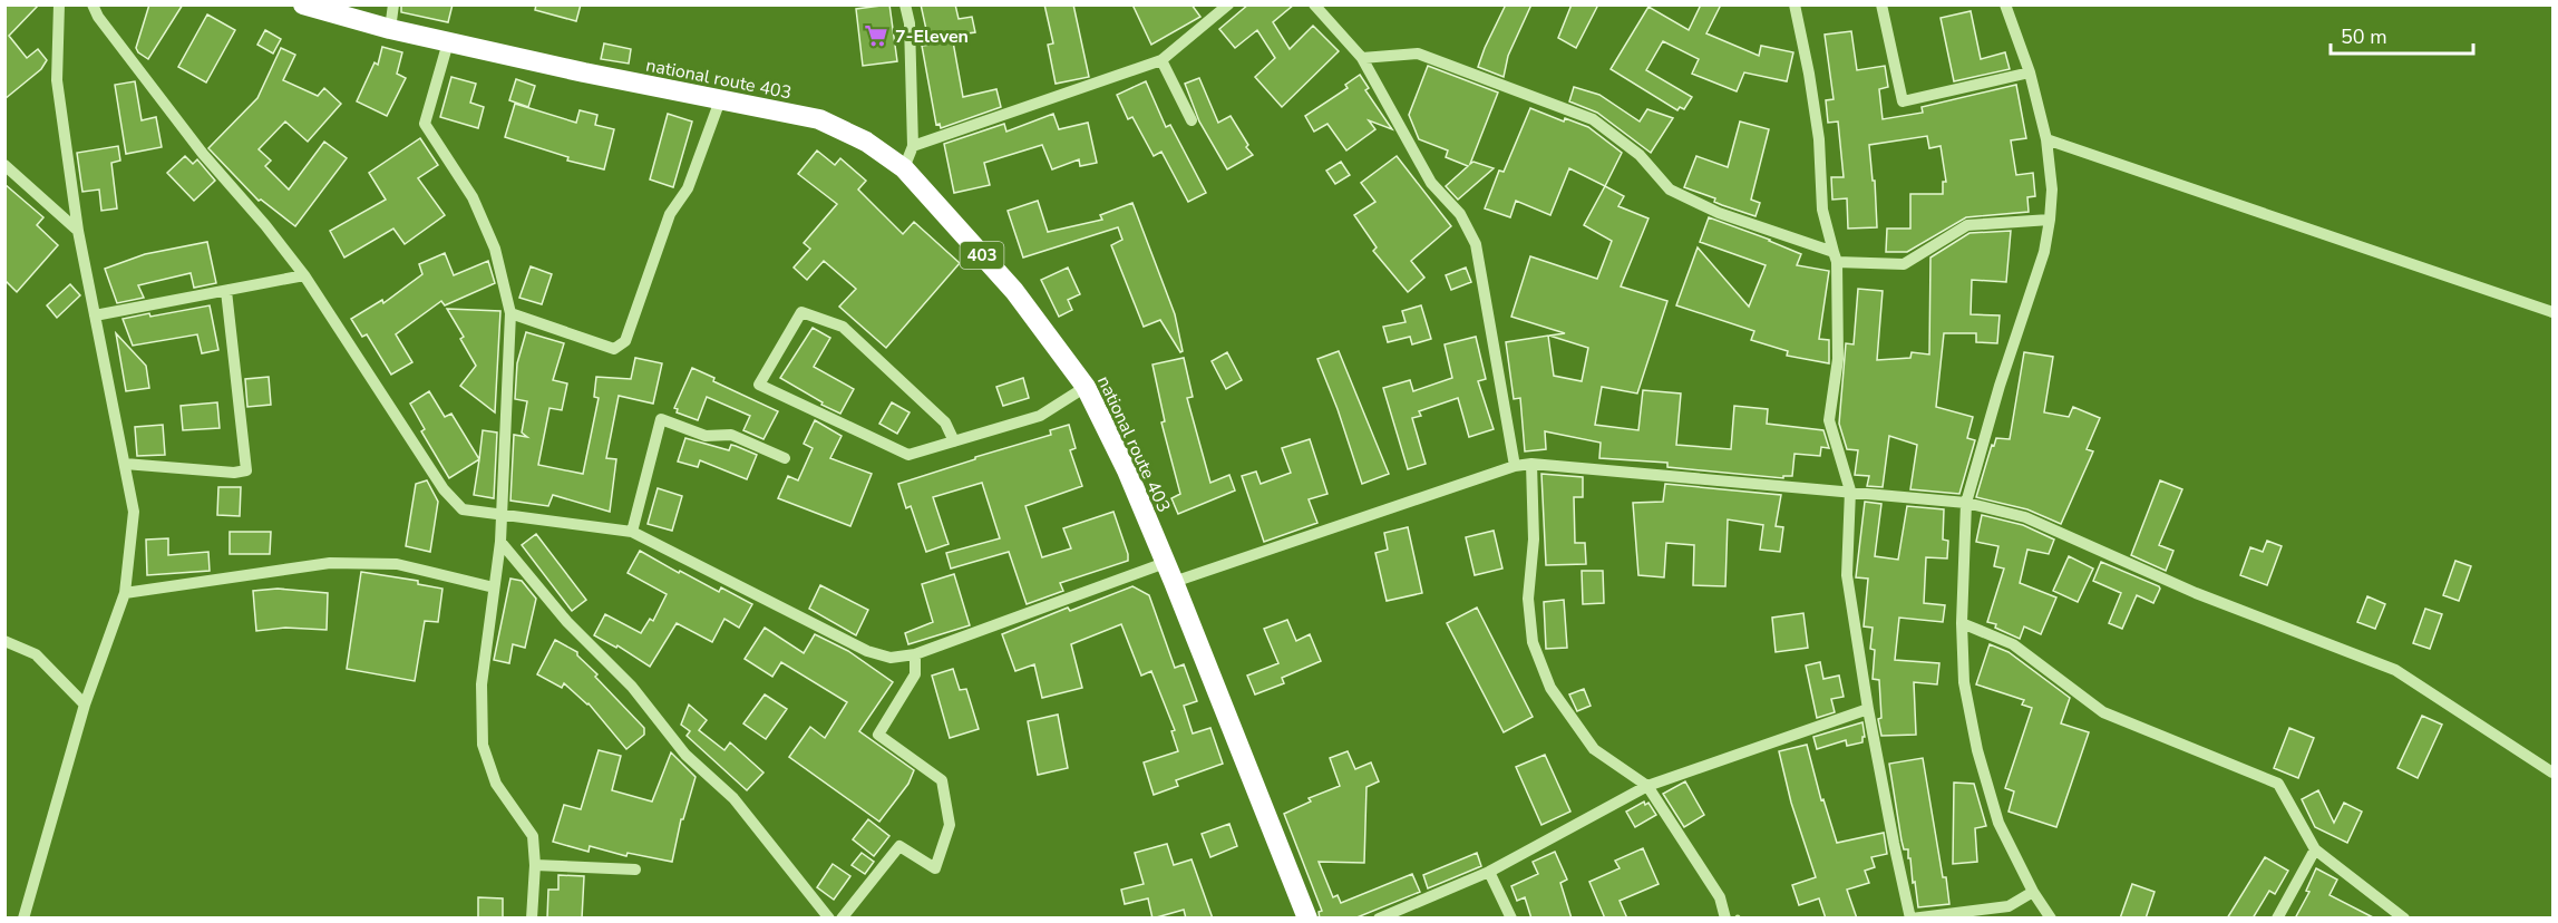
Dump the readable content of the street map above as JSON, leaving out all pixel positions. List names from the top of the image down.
{
  "streets": {
    "highway": ["national route 403", "403"]
  },
  "places": {
    "supermarket": ["7-Eleven"]
  },
  "scale_bar": "50 m"
}
